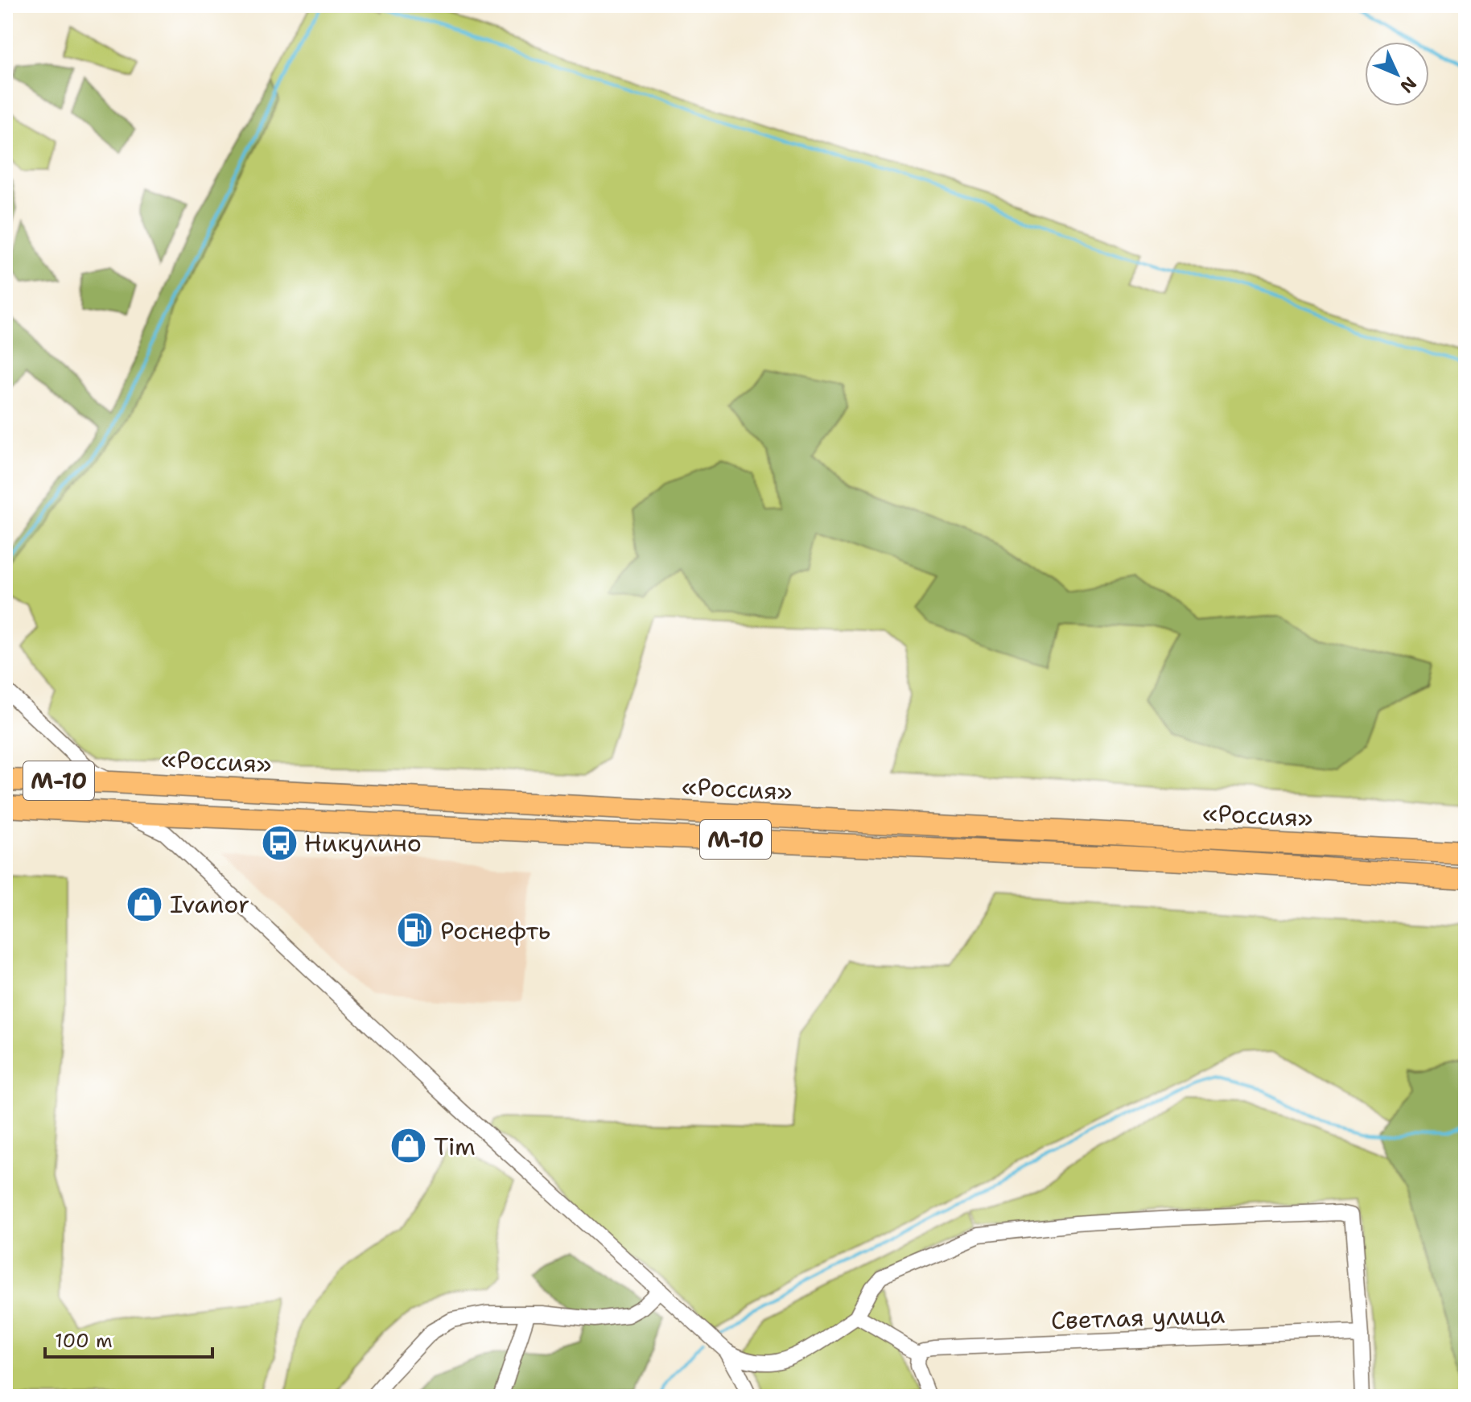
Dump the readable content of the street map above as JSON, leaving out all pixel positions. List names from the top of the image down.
{
  "streets": {
    "highway": ["«Россия»", "М-10"],
    "street": ["Светлая улица"]
  },
  "places": {
    "bus stop": ["Никулино"],
    "shop": ["Ivanor", "Tim"],
    "fuel station": ["Роснефть"]
  },
  "scale_bar": "100 m",
  "north": "bottom right"
}
